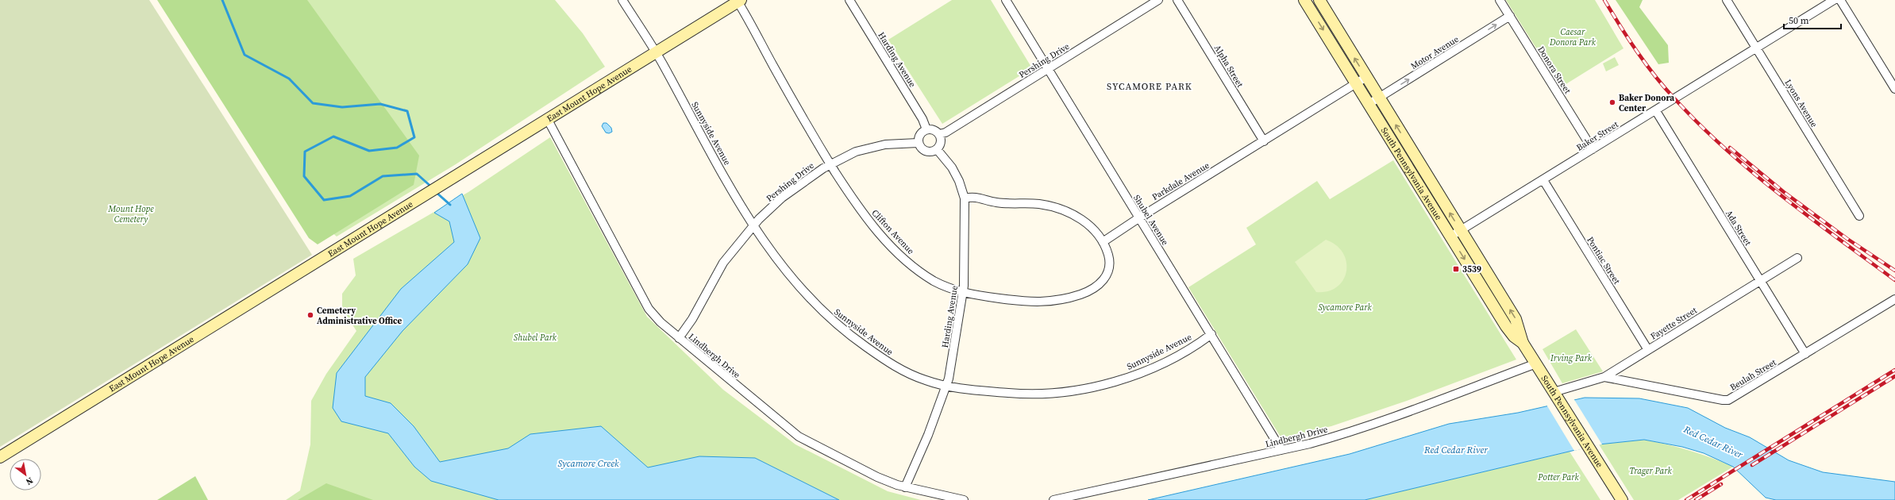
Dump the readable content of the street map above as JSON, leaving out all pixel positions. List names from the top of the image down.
{
  "streets": {
    "main road": ["East Mount Hope Avenue", "South Pennsylvania Avenue"],
    "street": [
      "Motor Avenue",
      "Harding Avenue",
      "Pershing Drive",
      "Alpha Street",
      "Donora Street",
      "Lyons Avenue",
      "Sunnyside Avenue",
      "Baker Street",
      "Parkdale Avenue",
      "Shubel Avenue",
      "Ada Street",
      "Clifton Avenue",
      "Pontiac Street",
      "Fayette Street",
      "Lindbergh Drive",
      "Beulah Street"
    ]
  },
  "crossings": [
    ["Motor Avenue", "Donora Street"],
    ["Motor Avenue", "South Pennsylvania Avenue"],
    ["Harding Avenue", "Pershing Drive"],
    ["Harding Avenue", "Sunnyside Avenue"],
    ["Harding Avenue", "Clifton Avenue"],
    ["Harding Avenue", "Lindbergh Drive"],
    ["Pershing Drive", "Sunnyside Avenue"],
    ["Pershing Drive", "Shubel Avenue"],
    ["Pershing Drive", "Clifton Avenue"],
    ["Pershing Drive", "Lindbergh Drive"],
    ["Alpha Street", "Parkdale Avenue"],
    ["Donora Street", "Baker Street"],
    ["East Mount Hope Avenue", "Sunnyside Avenue"],
    ["East Mount Hope Avenue", "Clifton Avenue"],
    ["East Mount Hope Avenue", "Lindbergh Drive"],
    ["Lyons Avenue", "Baker Street"],
    ["Sunnyside Avenue", "Shubel Avenue"],
    ["Baker Street", "South Pennsylvania Avenue"],
    ["Baker Street", "Ada Street"],
    ["Baker Street", "Pontiac Street"],
    ["South Pennsylvania Avenue", "Parkdale Avenue"],
    ["South Pennsylvania Avenue", "Fayette Street"],
    ["South Pennsylvania Avenue", "Lindbergh Drive"],
    ["Parkdale Avenue", "Shubel Avenue"],
    ["Parkdale Avenue", "Clifton Avenue"],
    ["Shubel Avenue", "Lindbergh Drive"],
    ["Ada Street", "Fayette Street"],
    ["Ada Street", "Beulah Street"],
    ["Pontiac Street", "Fayette Street"],
    ["Fayette Street", "Beulah Street"]
  ],
  "one_way": ["Motor Avenue"],
  "districts": ["SYCAMORE PARK"],
  "water": ["Red Cedar River", "Sycamore Creek"],
  "parks": [
    "Caesar Donora Park",
    "Mount Hope Cemetery",
    "Sycamore Park",
    "Shubel Park",
    "Irving Park",
    "Trager Park",
    "Potter Park"
  ],
  "places": {
    "other": ["Baker Donora Center", "Cemetery Administrative Office"],
    "transit": ["3539"]
  },
  "scale_bar": "50 m",
  "north": "bottom right"
}
